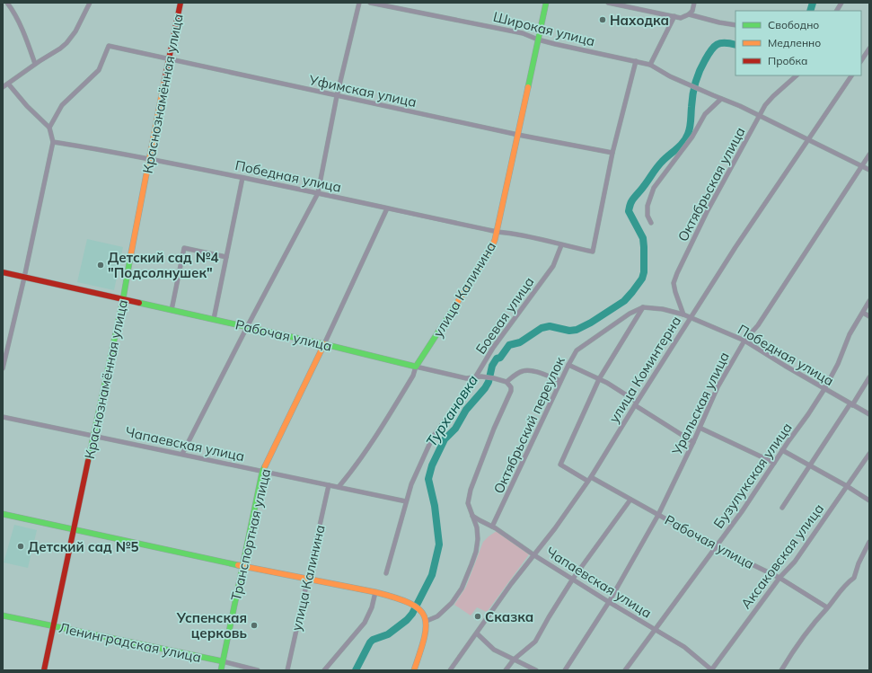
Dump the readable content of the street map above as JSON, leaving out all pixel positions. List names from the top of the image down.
{
  "streets": {
    "main road": [
      "Краснознамённая улица",
      "улица Калинина",
      "Рабочая улица",
      "Транспортная улица",
      "Ленинградская улица"
    ],
    "street": [
      "Широкая улица",
      "Уфимская улица",
      "Победная улица",
      "Октябрьская улица",
      "Боевая улица",
      "улица Коминтерна",
      "Уральская улица",
      "Октябрьский переулок",
      "Чапаевская улица",
      "Бузулукская улица",
      "Аксаковская улица"
    ]
  },
  "crossings": [
    ["Широкая улица", "улица Калинина"],
    ["Уфимская улица", "Краснознамённая улица"],
    ["Уфимская улица", "Победная улица"],
    ["Уфимская улица", "улица Калинина"],
    ["Краснознамённая улица", "Победная улица"],
    ["Краснознамённая улица", "Рабочая улица"],
    ["Краснознамённая улица", "Чапаевская улица"],
    ["Краснознамённая улица", "Ленинградская улица"],
    ["Победная улица", "улица Калинина"],
    ["Победная улица", "Боевая улица"],
    ["Победная улица", "улица Коминтерна"],
    ["Победная улица", "Уральская улица"],
    ["Победная улица", "Бузулукская улица"],
    ["Победная улица", "Транспортная улица"],
    ["улица Калинина", "Рабочая улица"],
    ["улица Калинина", "Чапаевская улица"],
    ["Боевая улица", "Рабочая улица"],
    ["Боевая улица", "Чапаевская улица"],
    ["Рабочая улица", "улица Коминтерна"],
    ["Рабочая улица", "Уральская улица"],
    ["Рабочая улица", "Бузулукская улица"],
    ["Рабочая улица", "Транспортная улица"],
    ["Рабочая улица", "Аксаковская улица"],
    ["улица Коминтерна", "Чапаевская улица"],
    ["Уральская улица", "Чапаевская улица"],
    ["Октябрьский переулок", "Чапаевская улица"],
    ["Чапаевская улица", "Бузулукская улица"],
    ["Чапаевская улица", "Транспортная улица"],
    ["Чапаевская улица", "Аксаковская улица"],
    ["Транспортная улица", "Ленинградская улица"]
  ],
  "water": ["Турхановка"],
  "places": [
    "Находка",
    "Детский сад №4 \"Подсолнушек\"",
    "Детский сад №5",
    "Сказка",
    "Успенская церковь"
  ],
  "legend": ["Свободно", "Медленно", "Пробка"]
}
